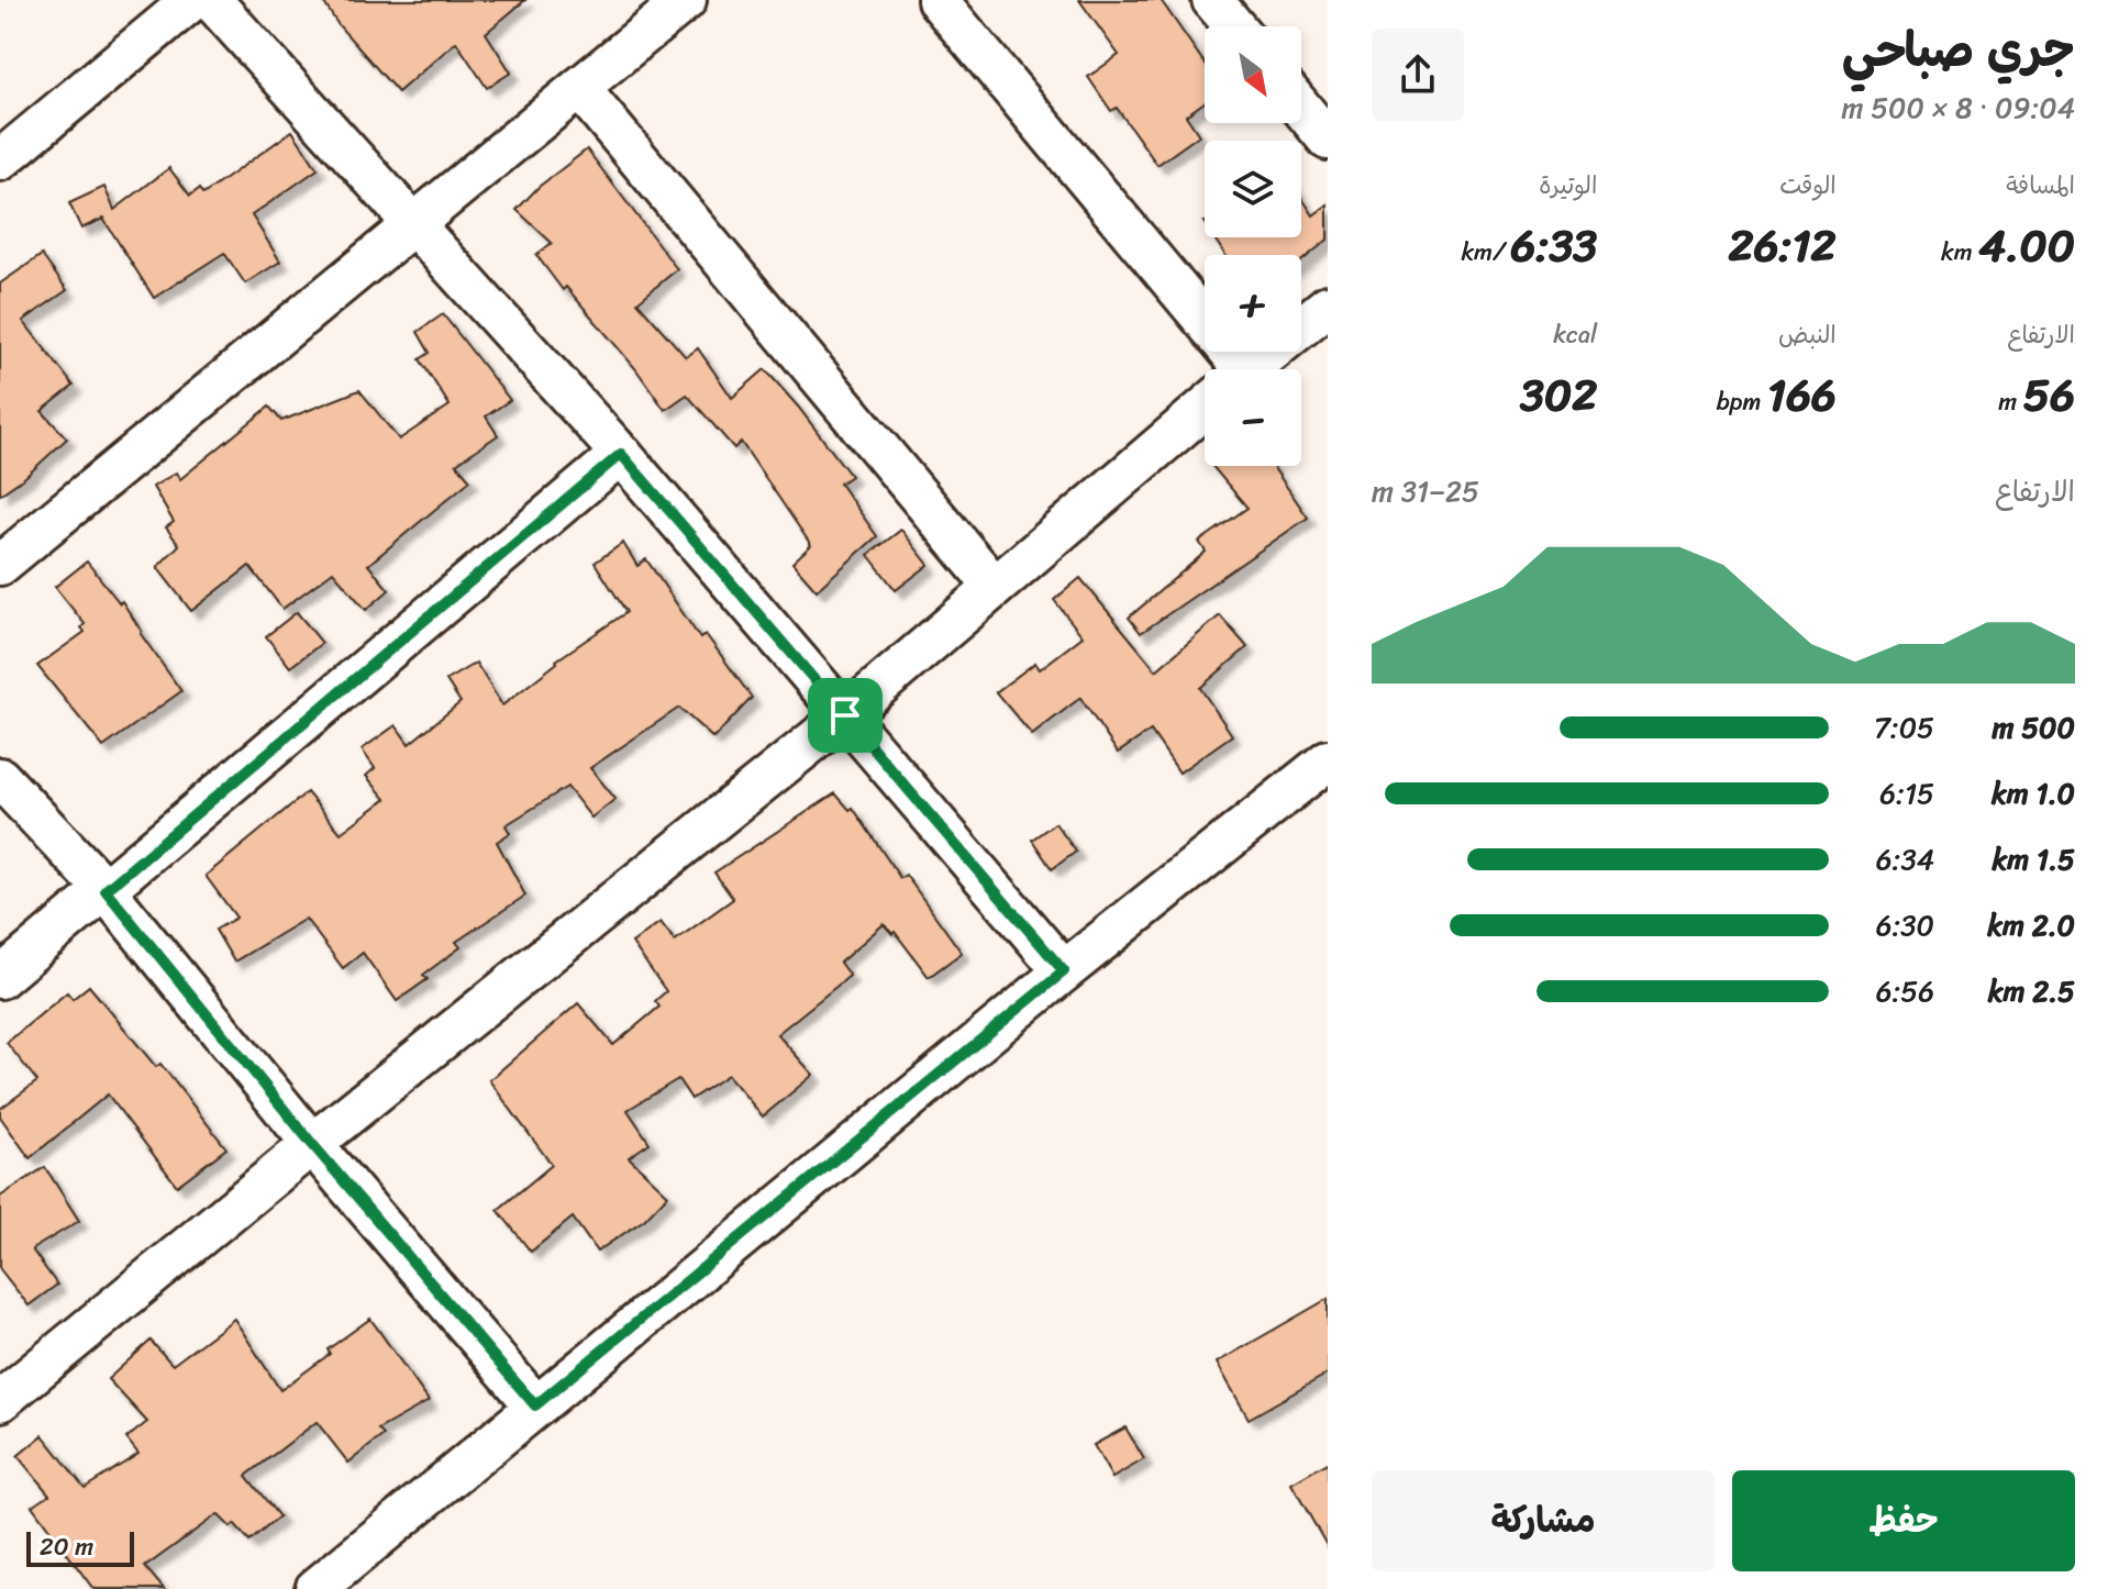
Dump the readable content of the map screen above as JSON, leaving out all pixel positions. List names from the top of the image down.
{
  "scale_bar": "20 m",
  "north": "bottom right",
  "page": {
    "heading": ["جري صباحي", "09:04 · 8 × 500 m"],
    "map_buttons": ["+", "−"],
    "stats": [
      ["المسافة", "4.00 km"],
      ["الوقت", "26:12"],
      ["الوتيرة", "6:33 /km"],
      ["الارتفاع", "56 m"],
      ["النبض", "166 bpm"],
      ["kcal", "302"]
    ],
    "chart": ["الارتفاع", "25–31 m"],
    "list": [
      {
        "name": "500 m",
        "note": "7:05"
      },
      {
        "name": "1.0 km",
        "note": "6:15"
      },
      {
        "name": "1.5 km",
        "note": "6:34"
      },
      {
        "name": "2.0 km",
        "note": "6:30"
      },
      {
        "name": "2.5 km",
        "note": "6:56"
      }
    ],
    "buttons": ["حفظ", "مشاركة"],
    "scale": "20 m"
  }
}
